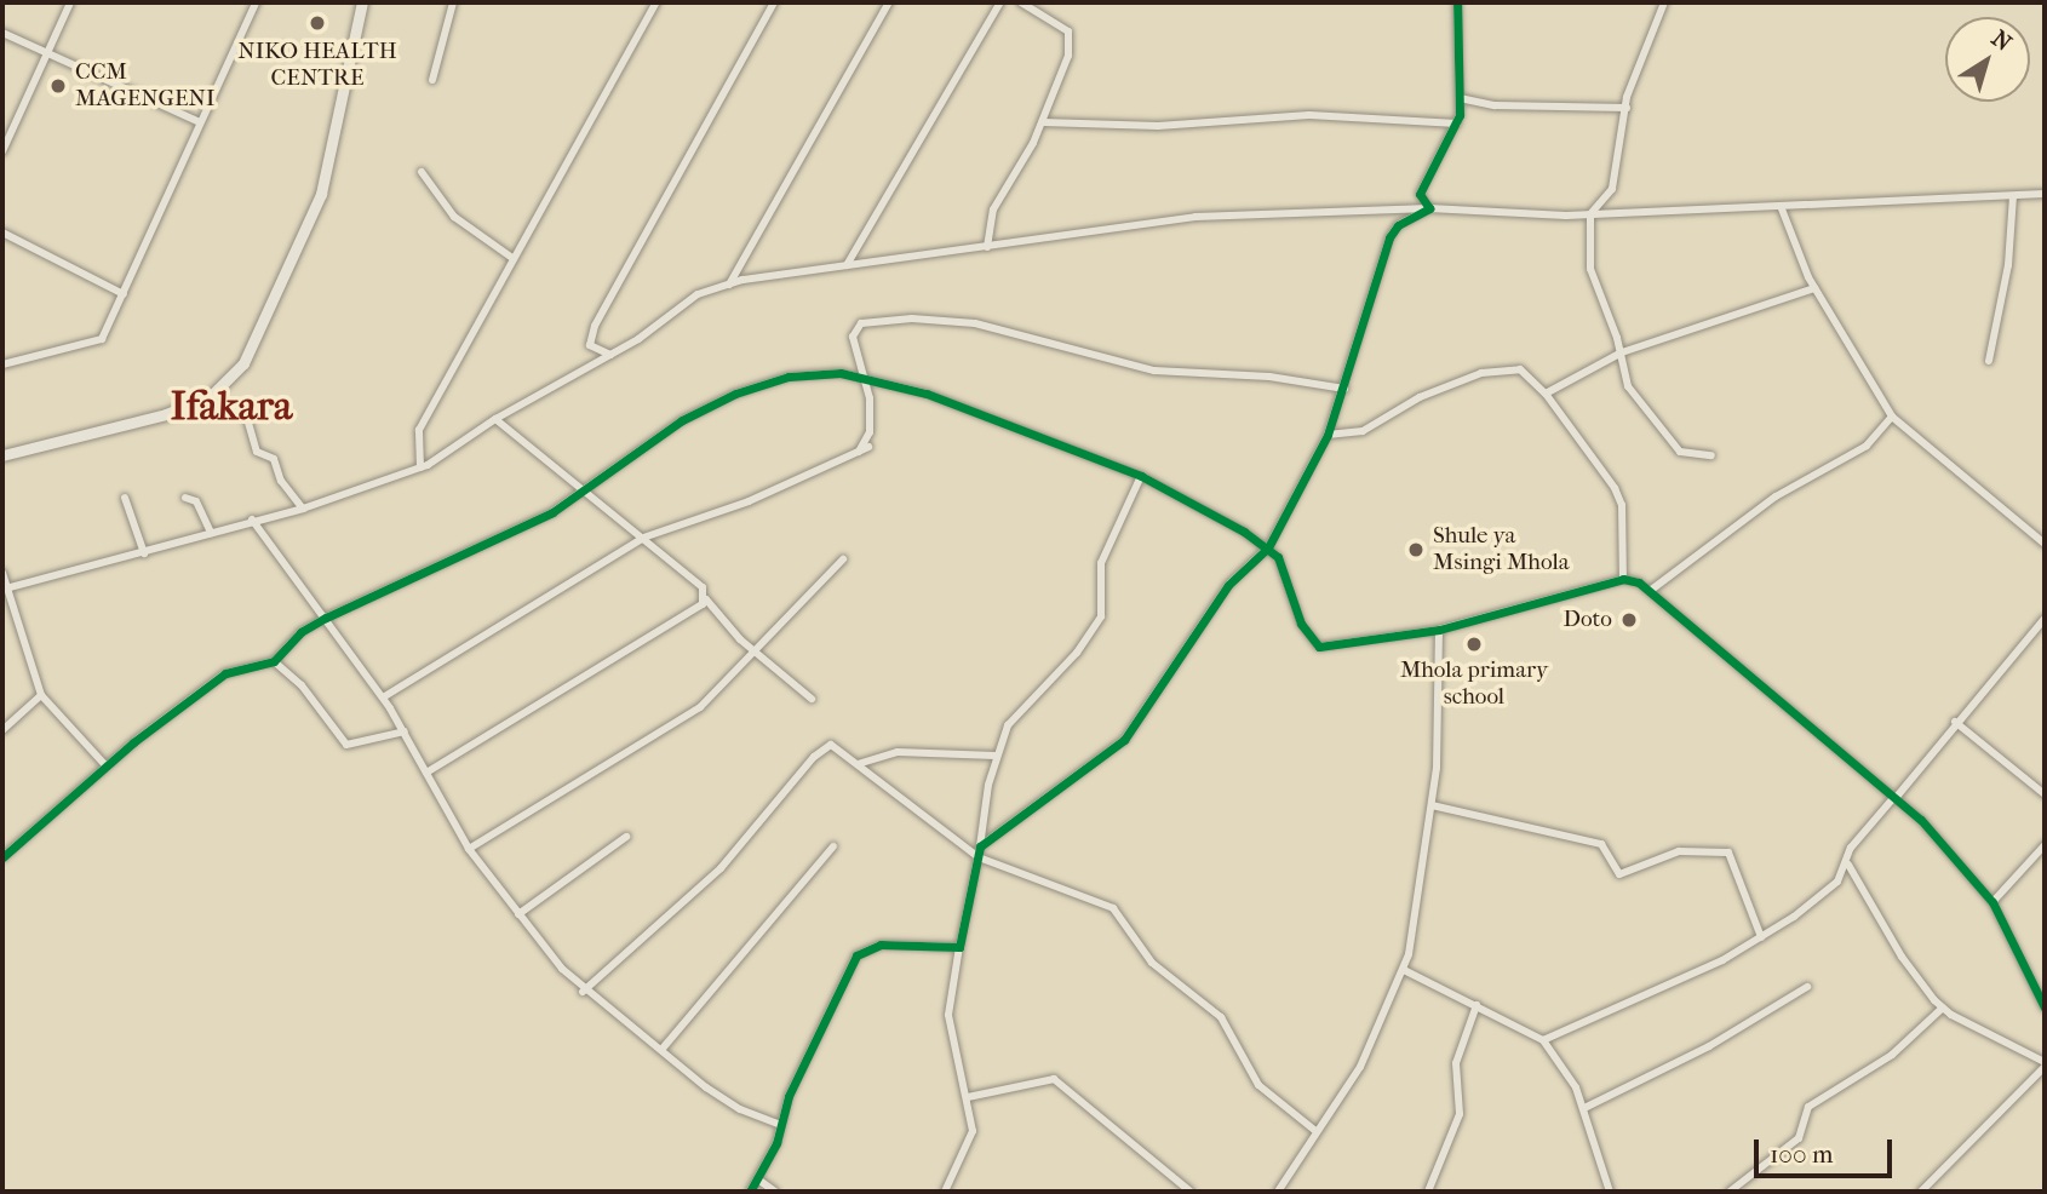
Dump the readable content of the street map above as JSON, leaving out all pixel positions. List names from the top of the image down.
{
  "districts": ["Ifakara"],
  "places": [
    "NIKO HEALTH CENTRE",
    "CCM MAGENGENI",
    "Shule ya Msingi Mhola",
    "Doto",
    "Mhola primary school"
  ],
  "scale_bar": "100 m",
  "north": "top right"
}
